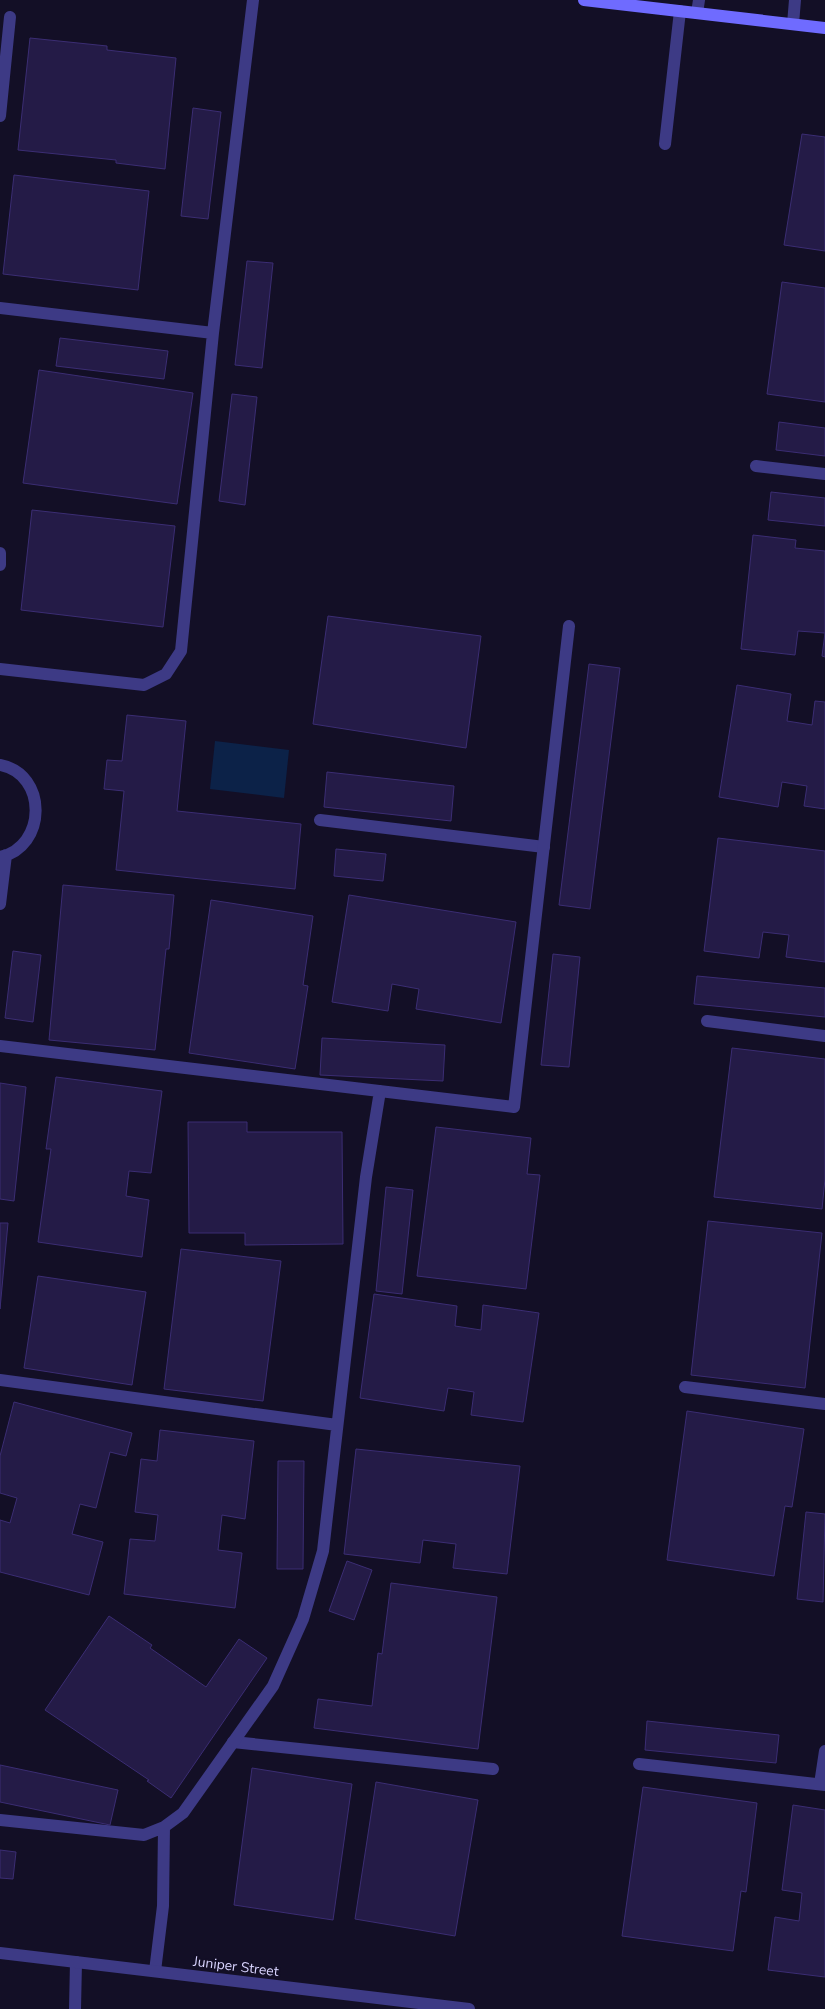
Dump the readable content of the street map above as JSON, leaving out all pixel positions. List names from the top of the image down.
{
  "streets": {
    "street": ["Juniper Street"]
  }
}
